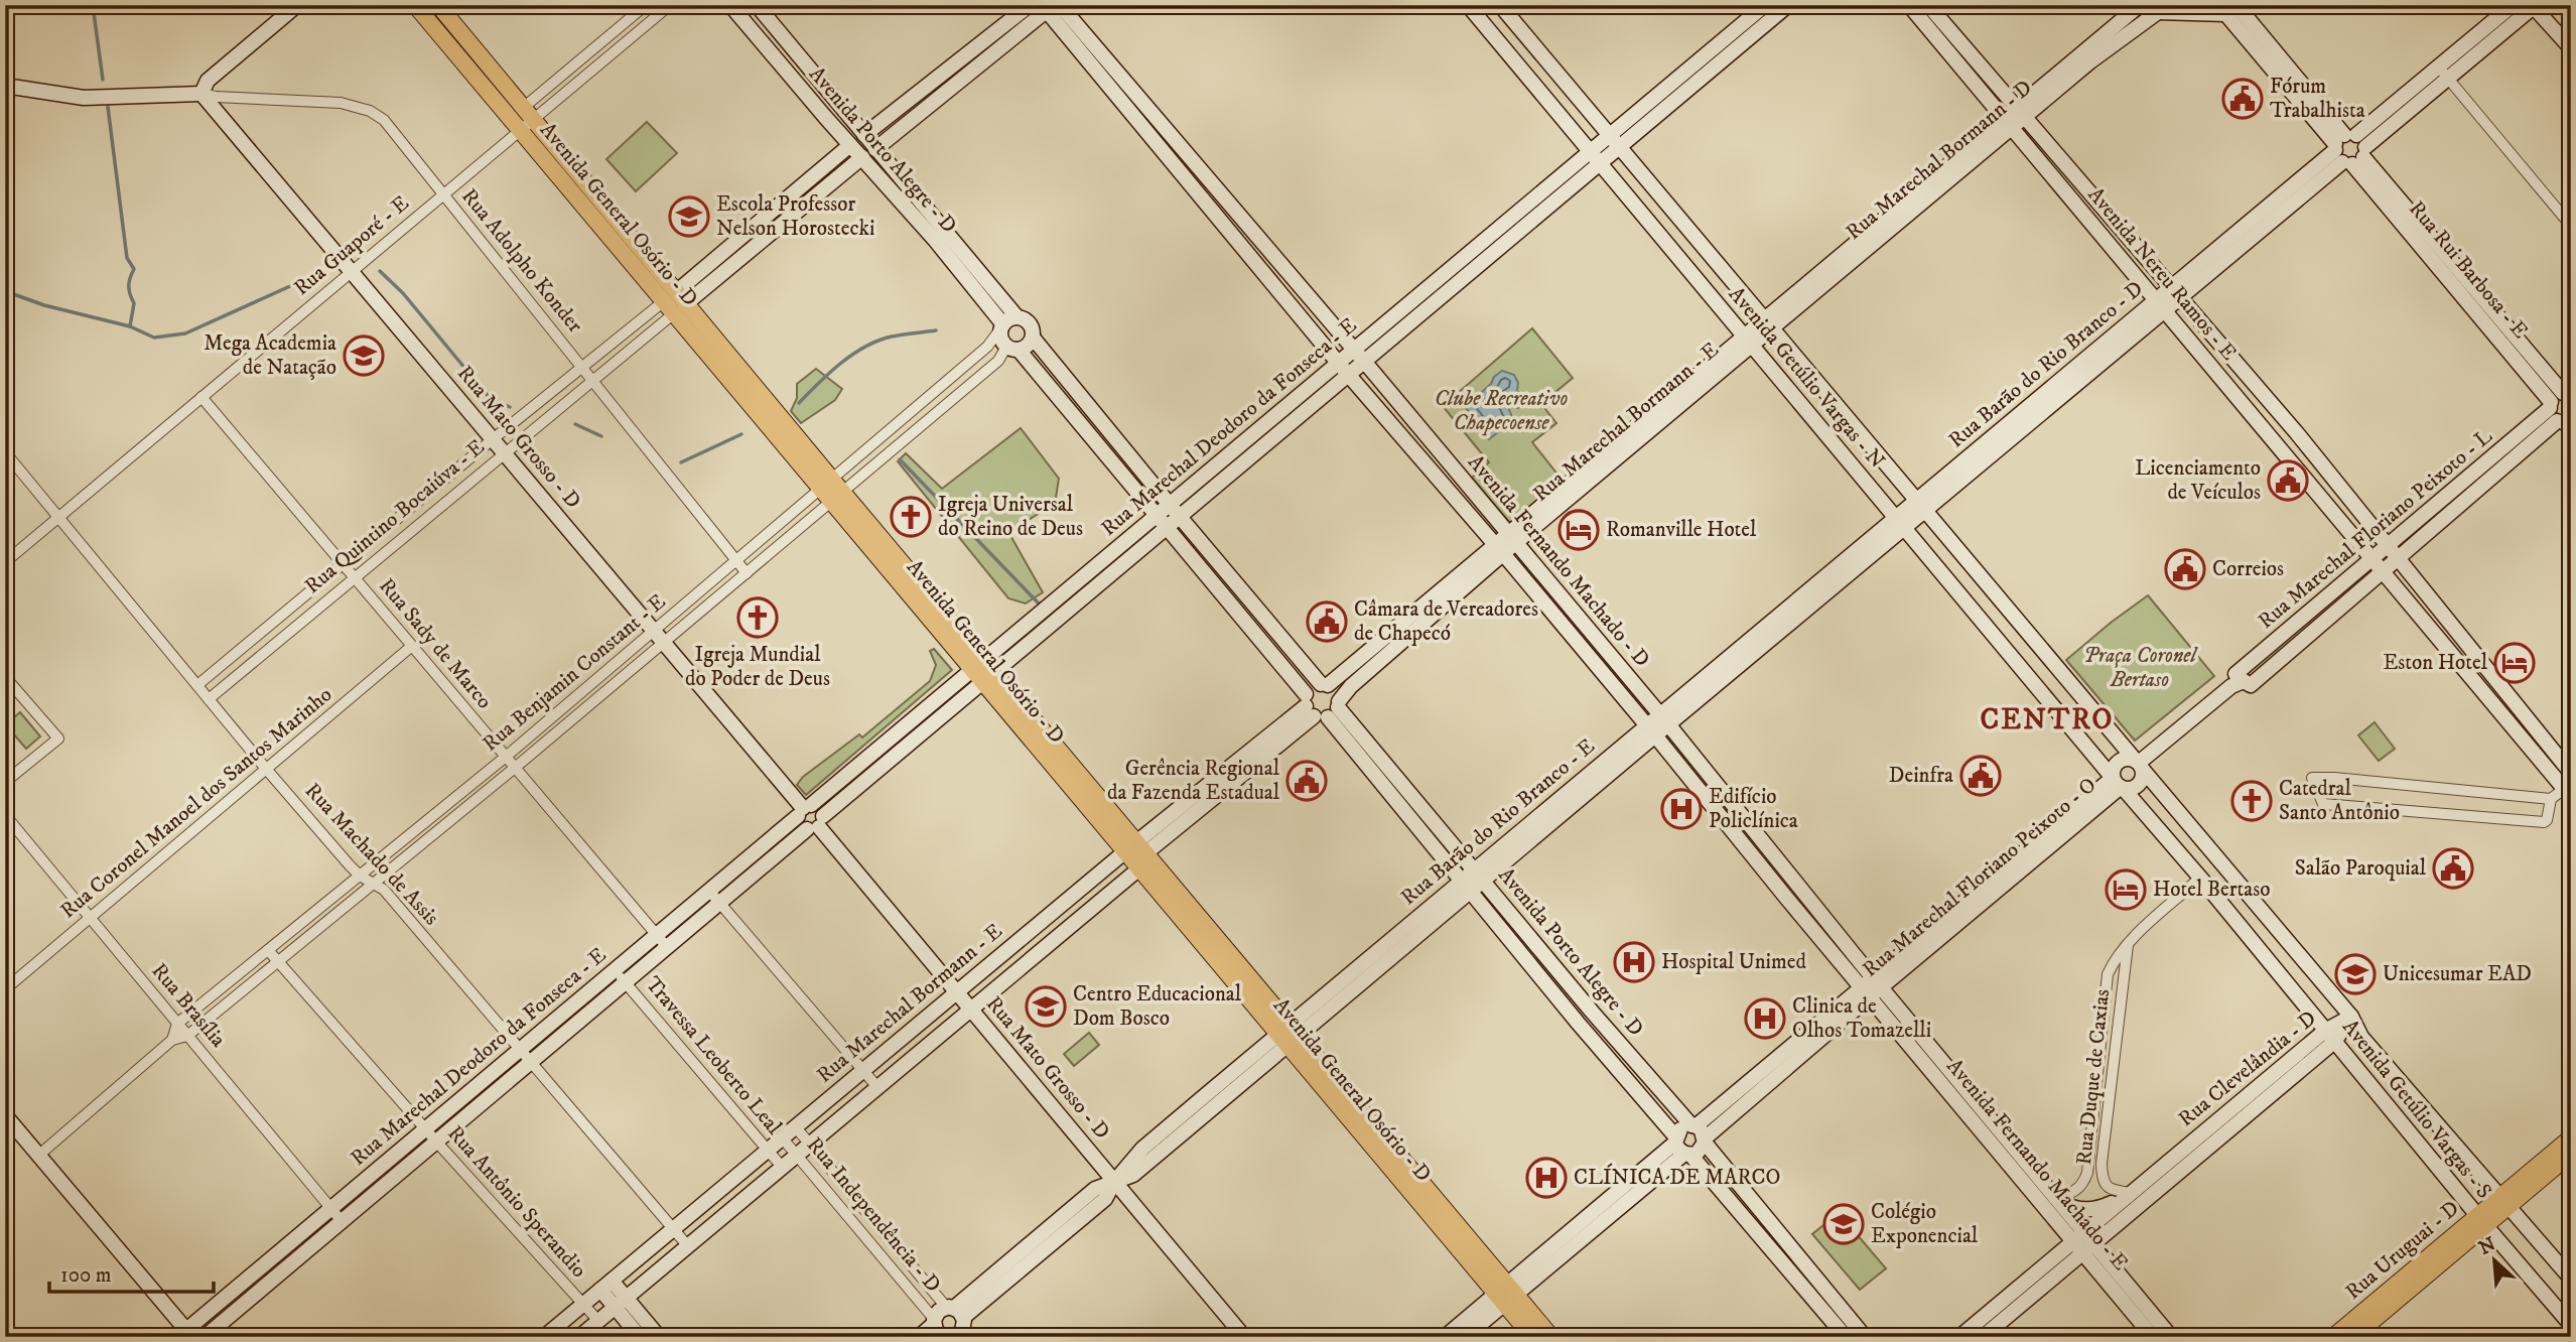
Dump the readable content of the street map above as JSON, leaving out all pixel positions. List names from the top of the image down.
{
  "streets": {
    "main road": ["Avenida General Osório - D", "Rua Uruguai - D"],
    "street": [
      "Avenida Porto Alegre - D",
      "Rua Marechal Bormann - D",
      "Rua Guaporé - E",
      "Rua Adolpho Konder",
      "Rua Rui Barbosa - E",
      "Avenida Nereu Ramos - E",
      "Rua Barão do Rio Branco - D",
      "Avenida Getúlio Vargas - N",
      "Rua Marechal Bormann - E",
      "Rua Marechal Deodoro da Fonseca - E",
      "Rua Mato Grosso - D",
      "Rua Quintino Bocaiúva - E",
      "Rua Marechal Floriano Peixoto - L",
      "Avenida Fernando Machado - D",
      "Rua Sady de Marco",
      "Rua Benjamin Constant - E",
      "Rua Coronel Manoel dos Santos Marinho",
      "Rua Barão do Rio Branco - E",
      "Rua Machado de Assis",
      "Rua Marechal Floriano Peixoto - O",
      "Rua Brasília",
      "Travessa Leoberto Leal",
      "Rua Clevelândia - D",
      "Rua Duque de Caxias",
      "Avenida Getúlio Vargas - S",
      "Avenida Fernando Machado - E",
      "Rua Antônio Sperandio",
      "Rua Independência - D"
    ]
  },
  "crossings": [
    ["Avenida Porto Alegre - D", "Rua Marechal Bormann - E"],
    ["Avenida Porto Alegre - D", "Rua Marechal Deodoro da Fonseca - E"],
    ["Avenida Porto Alegre - D", "Rua Quintino Bocaiúva - E"],
    ["Avenida Porto Alegre - D", "Rua Benjamin Constant - E"],
    ["Avenida Porto Alegre - D", "Rua Barão do Rio Branco - E"],
    ["Avenida Porto Alegre - D", "Rua Marechal Floriano Peixoto - O"],
    ["Rua Marechal Bormann - D", "Avenida Nereu Ramos - E"],
    ["Rua Marechal Bormann - D", "Avenida Getúlio Vargas - N"],
    ["Rua Marechal Bormann - D", "Rua Marechal Bormann - E"],
    ["Avenida General Osório - D", "Rua Guaporé - E"],
    ["Avenida General Osório - D", "Rua Marechal Bormann - E"],
    ["Avenida General Osório - D", "Rua Marechal Deodoro da Fonseca - E"],
    ["Avenida General Osório - D", "Rua Quintino Bocaiúva - E"],
    ["Avenida General Osório - D", "Rua Benjamin Constant - E"],
    ["Avenida General Osório - D", "Rua Barão do Rio Branco - E"],
    ["Rua Guaporé - E", "Rua Adolpho Konder"],
    ["Rua Guaporé - E", "Rua Mato Grosso - D"],
    ["Rua Guaporé - E", "Rua Sady de Marco"],
    ["Rua Guaporé - E", "Rua Machado de Assis"],
    ["Rua Adolpho Konder", "Rua Mato Grosso - D"],
    ["Rua Adolpho Konder", "Rua Quintino Bocaiúva - E"],
    ["Rua Adolpho Konder", "Rua Benjamin Constant - E"],
    ["Rua Rui Barbosa - E", "Rua Barão do Rio Branco - D"],
    ["Rua Rui Barbosa - E", "Rua Marechal Floriano Peixoto - L"],
    ["Avenida Nereu Ramos - E", "Rua Barão do Rio Branco - D"],
    ["Avenida Nereu Ramos - E", "Rua Marechal Floriano Peixoto - L"],
    ["Rua Barão do Rio Branco - D", "Avenida Getúlio Vargas - N"],
    ["Rua Barão do Rio Branco - D", "Rua Barão do Rio Branco - E"],
    ["Avenida Getúlio Vargas - N", "Rua Marechal Bormann - E"],
    ["Avenida Getúlio Vargas - N", "Rua Marechal Deodoro da Fonseca - E"],
    ["Avenida Getúlio Vargas - N", "Rua Marechal Floriano Peixoto - L"],
    ["Avenida Getúlio Vargas - N", "Rua Barão do Rio Branco - E"],
    ["Avenida Getúlio Vargas - N", "Rua Marechal Floriano Peixoto - O"],
    ["Avenida Getúlio Vargas - N", "Avenida Getúlio Vargas - S"],
    ["Rua Marechal Bormann - E", "Rua Mato Grosso - D"],
    ["Rua Marechal Bormann - E", "Avenida Fernando Machado - D"],
    ["Rua Marechal Bormann - E", "Rua Machado de Assis"],
    ["Rua Marechal Bormann - E", "Travessa Leoberto Leal"],
    ["Rua Marechal Bormann - E", "Rua Antônio Sperandio"],
    ["Rua Marechal Bormann - E", "Rua Independência - D"],
    ["Rua Marechal Deodoro da Fonseca - E", "Rua Mato Grosso - D"],
    ["Rua Marechal Deodoro da Fonseca - E", "Avenida Fernando Machado - D"],
    ["Rua Marechal Deodoro da Fonseca - E", "Rua Sady de Marco"],
    ["Rua Marechal Deodoro da Fonseca - E", "Rua Machado de Assis"],
    ["Rua Marechal Deodoro da Fonseca - E", "Rua Brasília"],
    ["Rua Marechal Deodoro da Fonseca - E", "Travessa Leoberto Leal"],
    ["Rua Marechal Deodoro da Fonseca - E", "Rua Antônio Sperandio"],
    ["Rua Mato Grosso - D", "Rua Quintino Bocaiúva - E"],
    ["Rua Mato Grosso - D", "Rua Benjamin Constant - E"],
    ["Rua Mato Grosso - D", "Rua Barão do Rio Branco - E"],
    ["Rua Quintino Bocaiúva - E", "Rua Sady de Marco"],
    ["Rua Quintino Bocaiúva - E", "Rua Machado de Assis"],
    ["Rua Marechal Floriano Peixoto - L", "Rua Marechal Floriano Peixoto - O"],
    ["Rua Marechal Floriano Peixoto - L", "Avenida Getúlio Vargas - S"],
    ["Avenida Fernando Machado - D", "Rua Barão do Rio Branco - E"],
    ["Avenida Fernando Machado - D", "Rua Marechal Floriano Peixoto - O"],
    ["Avenida Fernando Machado - D", "Avenida Fernando Machado - E"],
    ["Rua Sady de Marco", "Rua Benjamin Constant - E"],
    ["Rua Sady de Marco", "Rua Coronel Manoel dos Santos Marinho"],
    ["Rua Benjamin Constant - E", "Rua Machado de Assis"],
    ["Rua Benjamin Constant - E", "Rua Brasília"],
    ["Rua Benjamin Constant - E", "Rua Antônio Sperandio"],
    ["Rua Coronel Manoel dos Santos Marinho", "Rua Machado de Assis"],
    ["Rua Coronel Manoel dos Santos Marinho", "Rua Brasília"],
    ["Rua Barão do Rio Branco - E", "Rua Independência - D"],
    ["Rua Marechal Floriano Peixoto - O", "Avenida Getúlio Vargas - S"],
    ["Rua Marechal Floriano Peixoto - O", "Avenida Fernando Machado - E"],
    ["Rua Clevelândia - D", "Rua Duque de Caxias"],
    ["Rua Clevelândia - D", "Avenida Getúlio Vargas - S"],
    ["Rua Clevelândia - D", "Avenida Fernando Machado - E"],
    ["Rua Duque de Caxias", "Avenida Getúlio Vargas - S"],
    ["Rua Duque de Caxias", "Avenida Fernando Machado - E"],
    ["Avenida Getúlio Vargas - S", "Rua Uruguai - D"]
  ],
  "districts": ["CENTRO"],
  "parks": ["Clube Recreativo Chapecoense", "Praça Coronel Bertaso"],
  "places": {
    "public building": [
      "Fórum Trabalhista",
      "Licenciamento de Veículos",
      "Correios",
      "Câmara de Vereadores de Chapecó",
      "Deinfra",
      "Gerência Regional da Fazenda Estadual",
      "Salão Paroquial"
    ],
    "school or university": [
      "Escola Professor Nelson Horostecki",
      "Mega Academia de Natação",
      "Unicesumar EAD",
      "Centro Educacional Dom Bosco",
      "Colégio Exponencial"
    ],
    "church": ["Igreja Universal do Reino de Deus", "Igreja Mundial do Poder de Deus", "Catedral Santo Antônio"],
    "hotel": ["Romanville Hotel", "Eston Hotel", "Hotel Bertaso"],
    "hospital": [
      "Edifício Policlínica",
      "Hospital Unimed",
      "Clinica de Olhos Tomazelli",
      "CLÍNICA DE MARCO"
    ]
  },
  "scale_bar": "100 m",
  "north": "top left"
}
